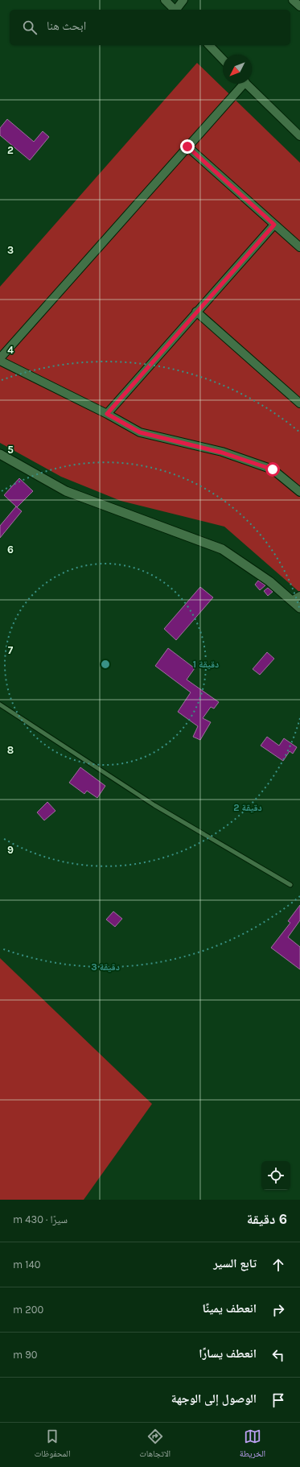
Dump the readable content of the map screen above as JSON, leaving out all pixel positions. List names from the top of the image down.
{
  "north": "bottom left",
  "page": {
    "search": "ابحث هنا",
    "heading": ["6 دقيقة", "سيرًا · 430 m"],
    "list": [
      ["تابع السير", "140 m"],
      ["انعطف يمينًا", "200 m"],
      ["انعطف يسارًا", "90 m"],
      "الوصول إلى الوجهة"
    ],
    "nav": ["الخريطة", "الاتجاهات", "المحفوظات"]
  },
  "grid": {
    "rows": [
      "2",
      "3",
      "4",
      "5",
      "6",
      "7",
      "8",
      "9"
    ]
  },
  "rings": ["1 دقيقة", "2 دقيقة", "3 دقيقة"]
}
